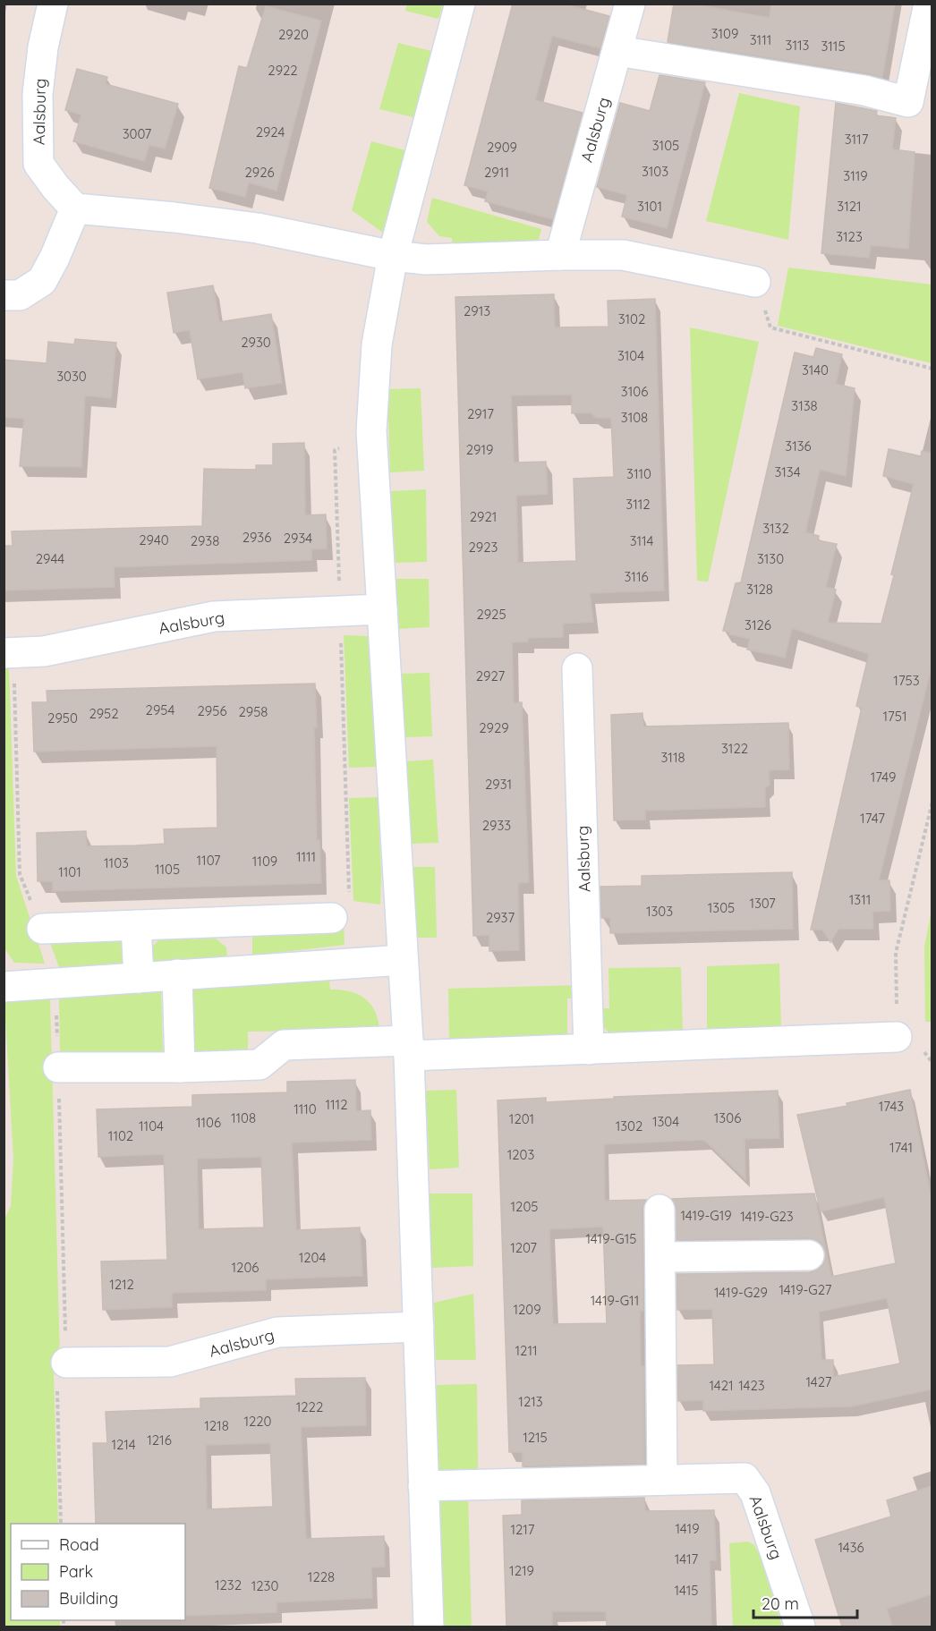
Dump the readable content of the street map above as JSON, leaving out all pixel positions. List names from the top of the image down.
{
  "streets": {
    "street": ["Aalsburg"]
  },
  "house_numbers": [
    "3109",
    "2920",
    "3111",
    "3113",
    "3115",
    "2922",
    "2924",
    "3007",
    "3117",
    "3105",
    "2909",
    "3103",
    "2926",
    "2911",
    "3119",
    "3101",
    "3121",
    "3123",
    "2913",
    "3102",
    "2930",
    "3104",
    "3140",
    "3030",
    "3106",
    "3138",
    "2917",
    "3108",
    "3136",
    "2919",
    "3134",
    "3110",
    "3112",
    "2921",
    "3132",
    "2936",
    "2934",
    "2940",
    "2938",
    "3114",
    "2923",
    "2944",
    "3130",
    "3116",
    "3128",
    "2925",
    "3126",
    "2927",
    "1753",
    "2954",
    "2956",
    "2958",
    "2952",
    "1751",
    "2950",
    "2929",
    "3122",
    "3118",
    "1749",
    "2931",
    "1747",
    "2933",
    "1111",
    "1107",
    "1109",
    "1103",
    "1105",
    "1101",
    "1311",
    "1307",
    "1305",
    "1303",
    "2937",
    "1112",
    "1743",
    "1110",
    "1108",
    "1306",
    "1201",
    "1304",
    "1106",
    "1104",
    "1302",
    "1102",
    "1741",
    "1203",
    "1205",
    "1419-G19",
    "1419-G23",
    "1419-G15",
    "1207",
    "1204",
    "1206",
    "1212",
    "1419-G27",
    "1419-G29",
    "1419-G11",
    "1209",
    "1211",
    "1427",
    "1421",
    "1423",
    "1213",
    "1222",
    "1220",
    "1218",
    "1215",
    "1216",
    "1214",
    "1419",
    "1217",
    "1436",
    "1417",
    "1219",
    "1228",
    "1232",
    "1230",
    "1415"
  ],
  "legend": ["Road", "Park", "Building"],
  "scale_bar": "20 m"
}
